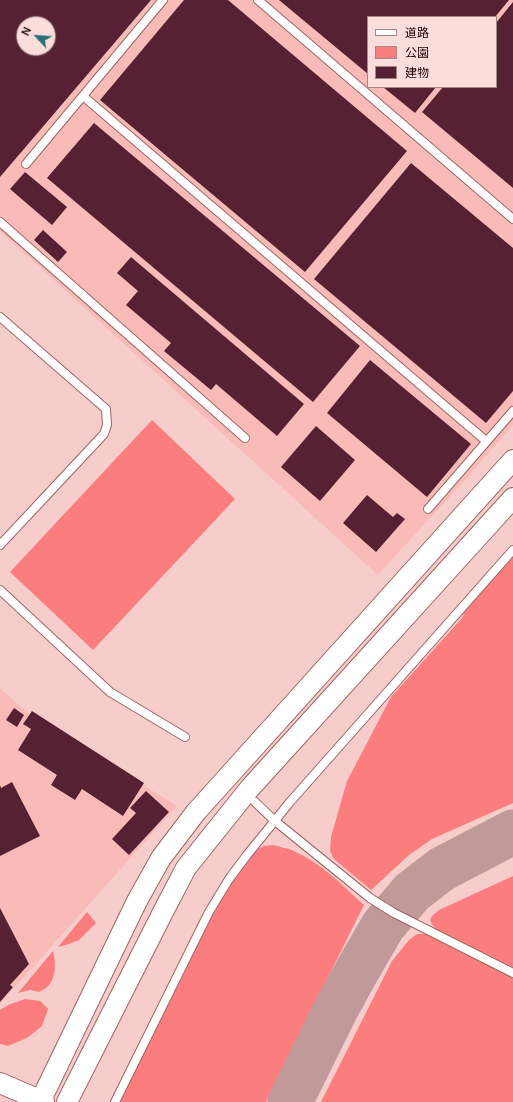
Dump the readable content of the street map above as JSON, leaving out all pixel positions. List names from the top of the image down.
{
  "legend": ["道路", "公園", "建物"],
  "north": "top left"
}
